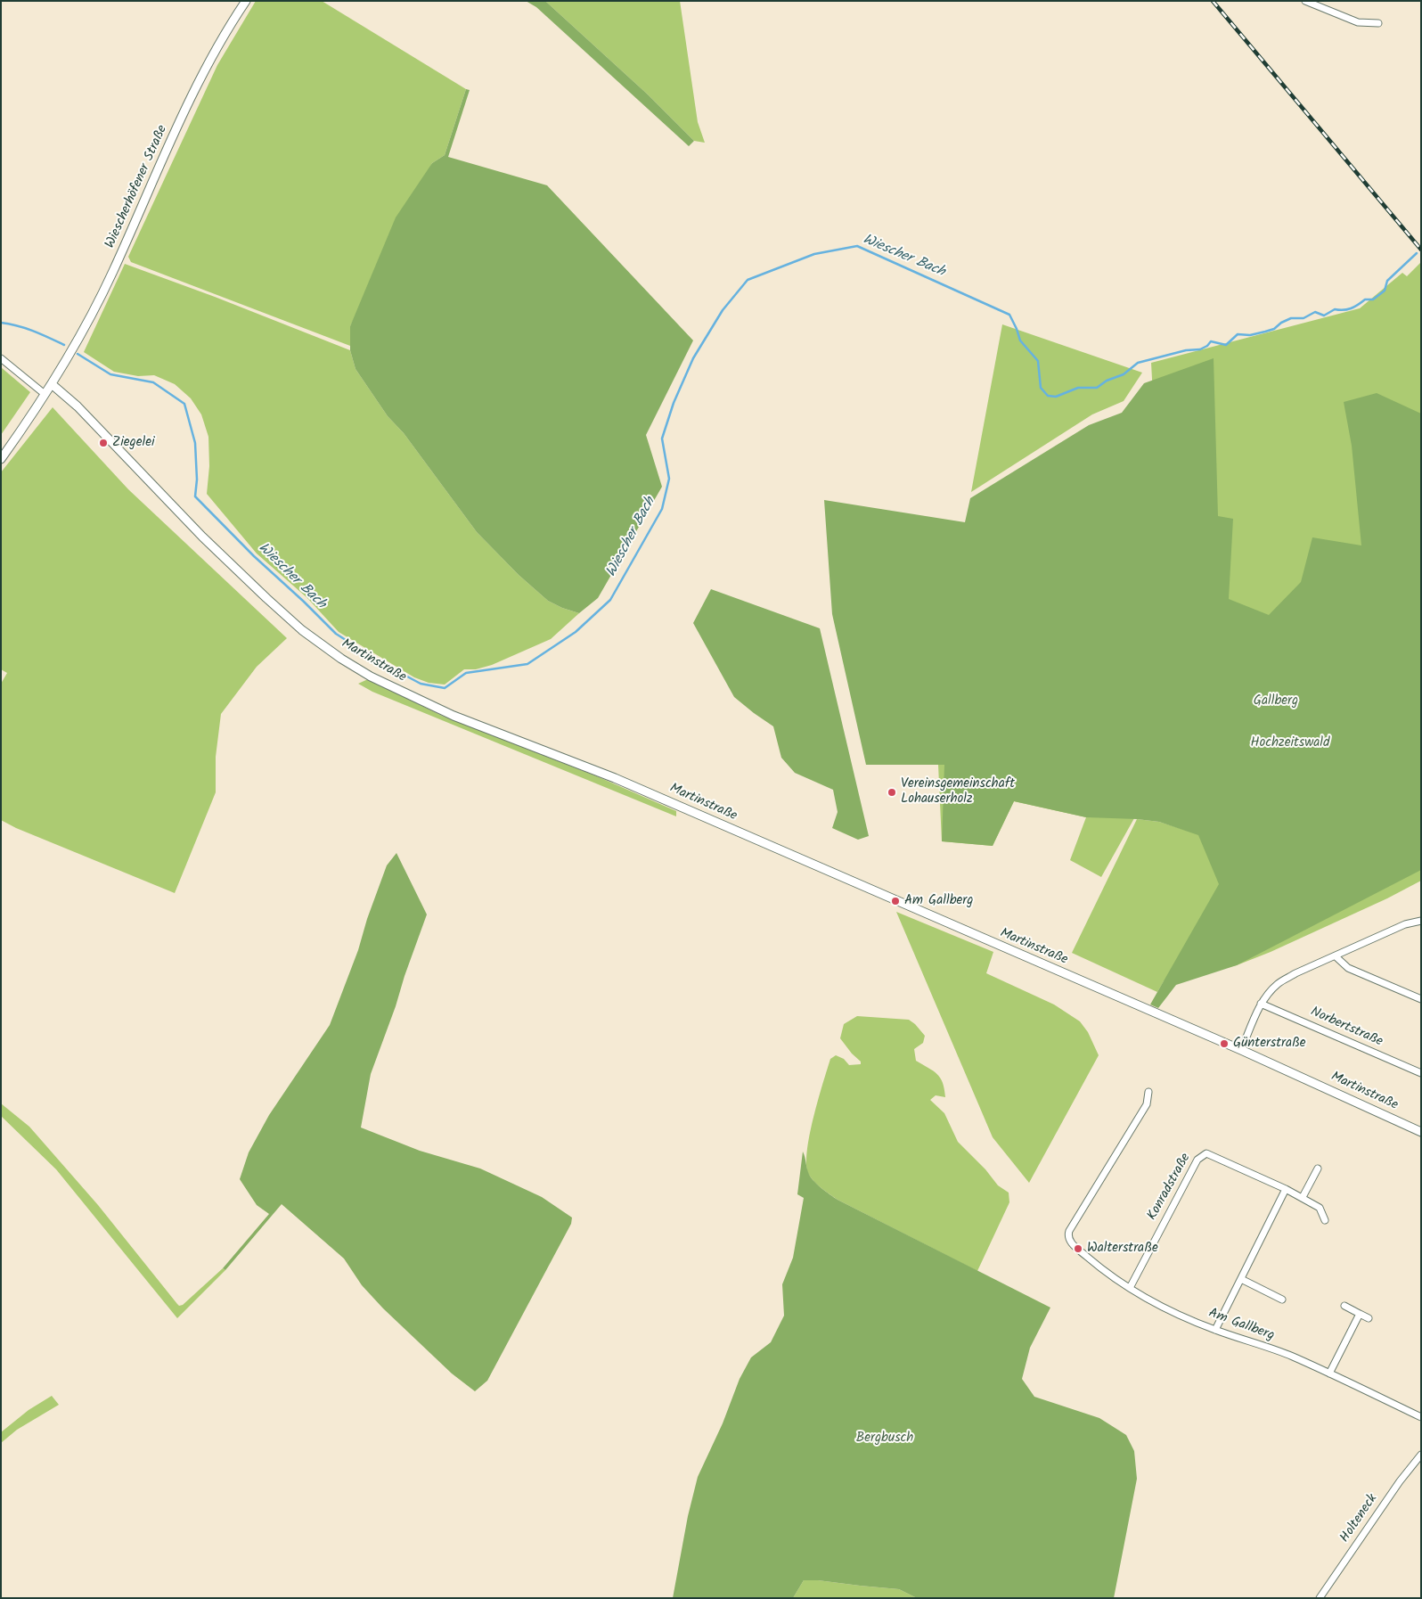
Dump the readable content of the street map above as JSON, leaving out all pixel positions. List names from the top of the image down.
{
  "streets": {
    "street": [
      "Wiescherhöfener Straße",
      "Martinstraße",
      "Norbertstraße",
      "Konradstraße",
      "Am Gallberg",
      "Holteneck"
    ]
  },
  "crossings": [
    ["Wiescherhöfener Straße", "Martinstraße"],
    ["Konradstraße", "Am Gallberg"]
  ],
  "water": ["Wiescher Bach"],
  "parks": ["Gallberg", "Hochzeitswald", "Bergbusch"],
  "places": [
    "Ziegelei",
    "Vereinsgemeinschaft Lohauserholz",
    "Am Gallberg",
    "Günterstraße",
    "Walterstraße"
  ]
}
